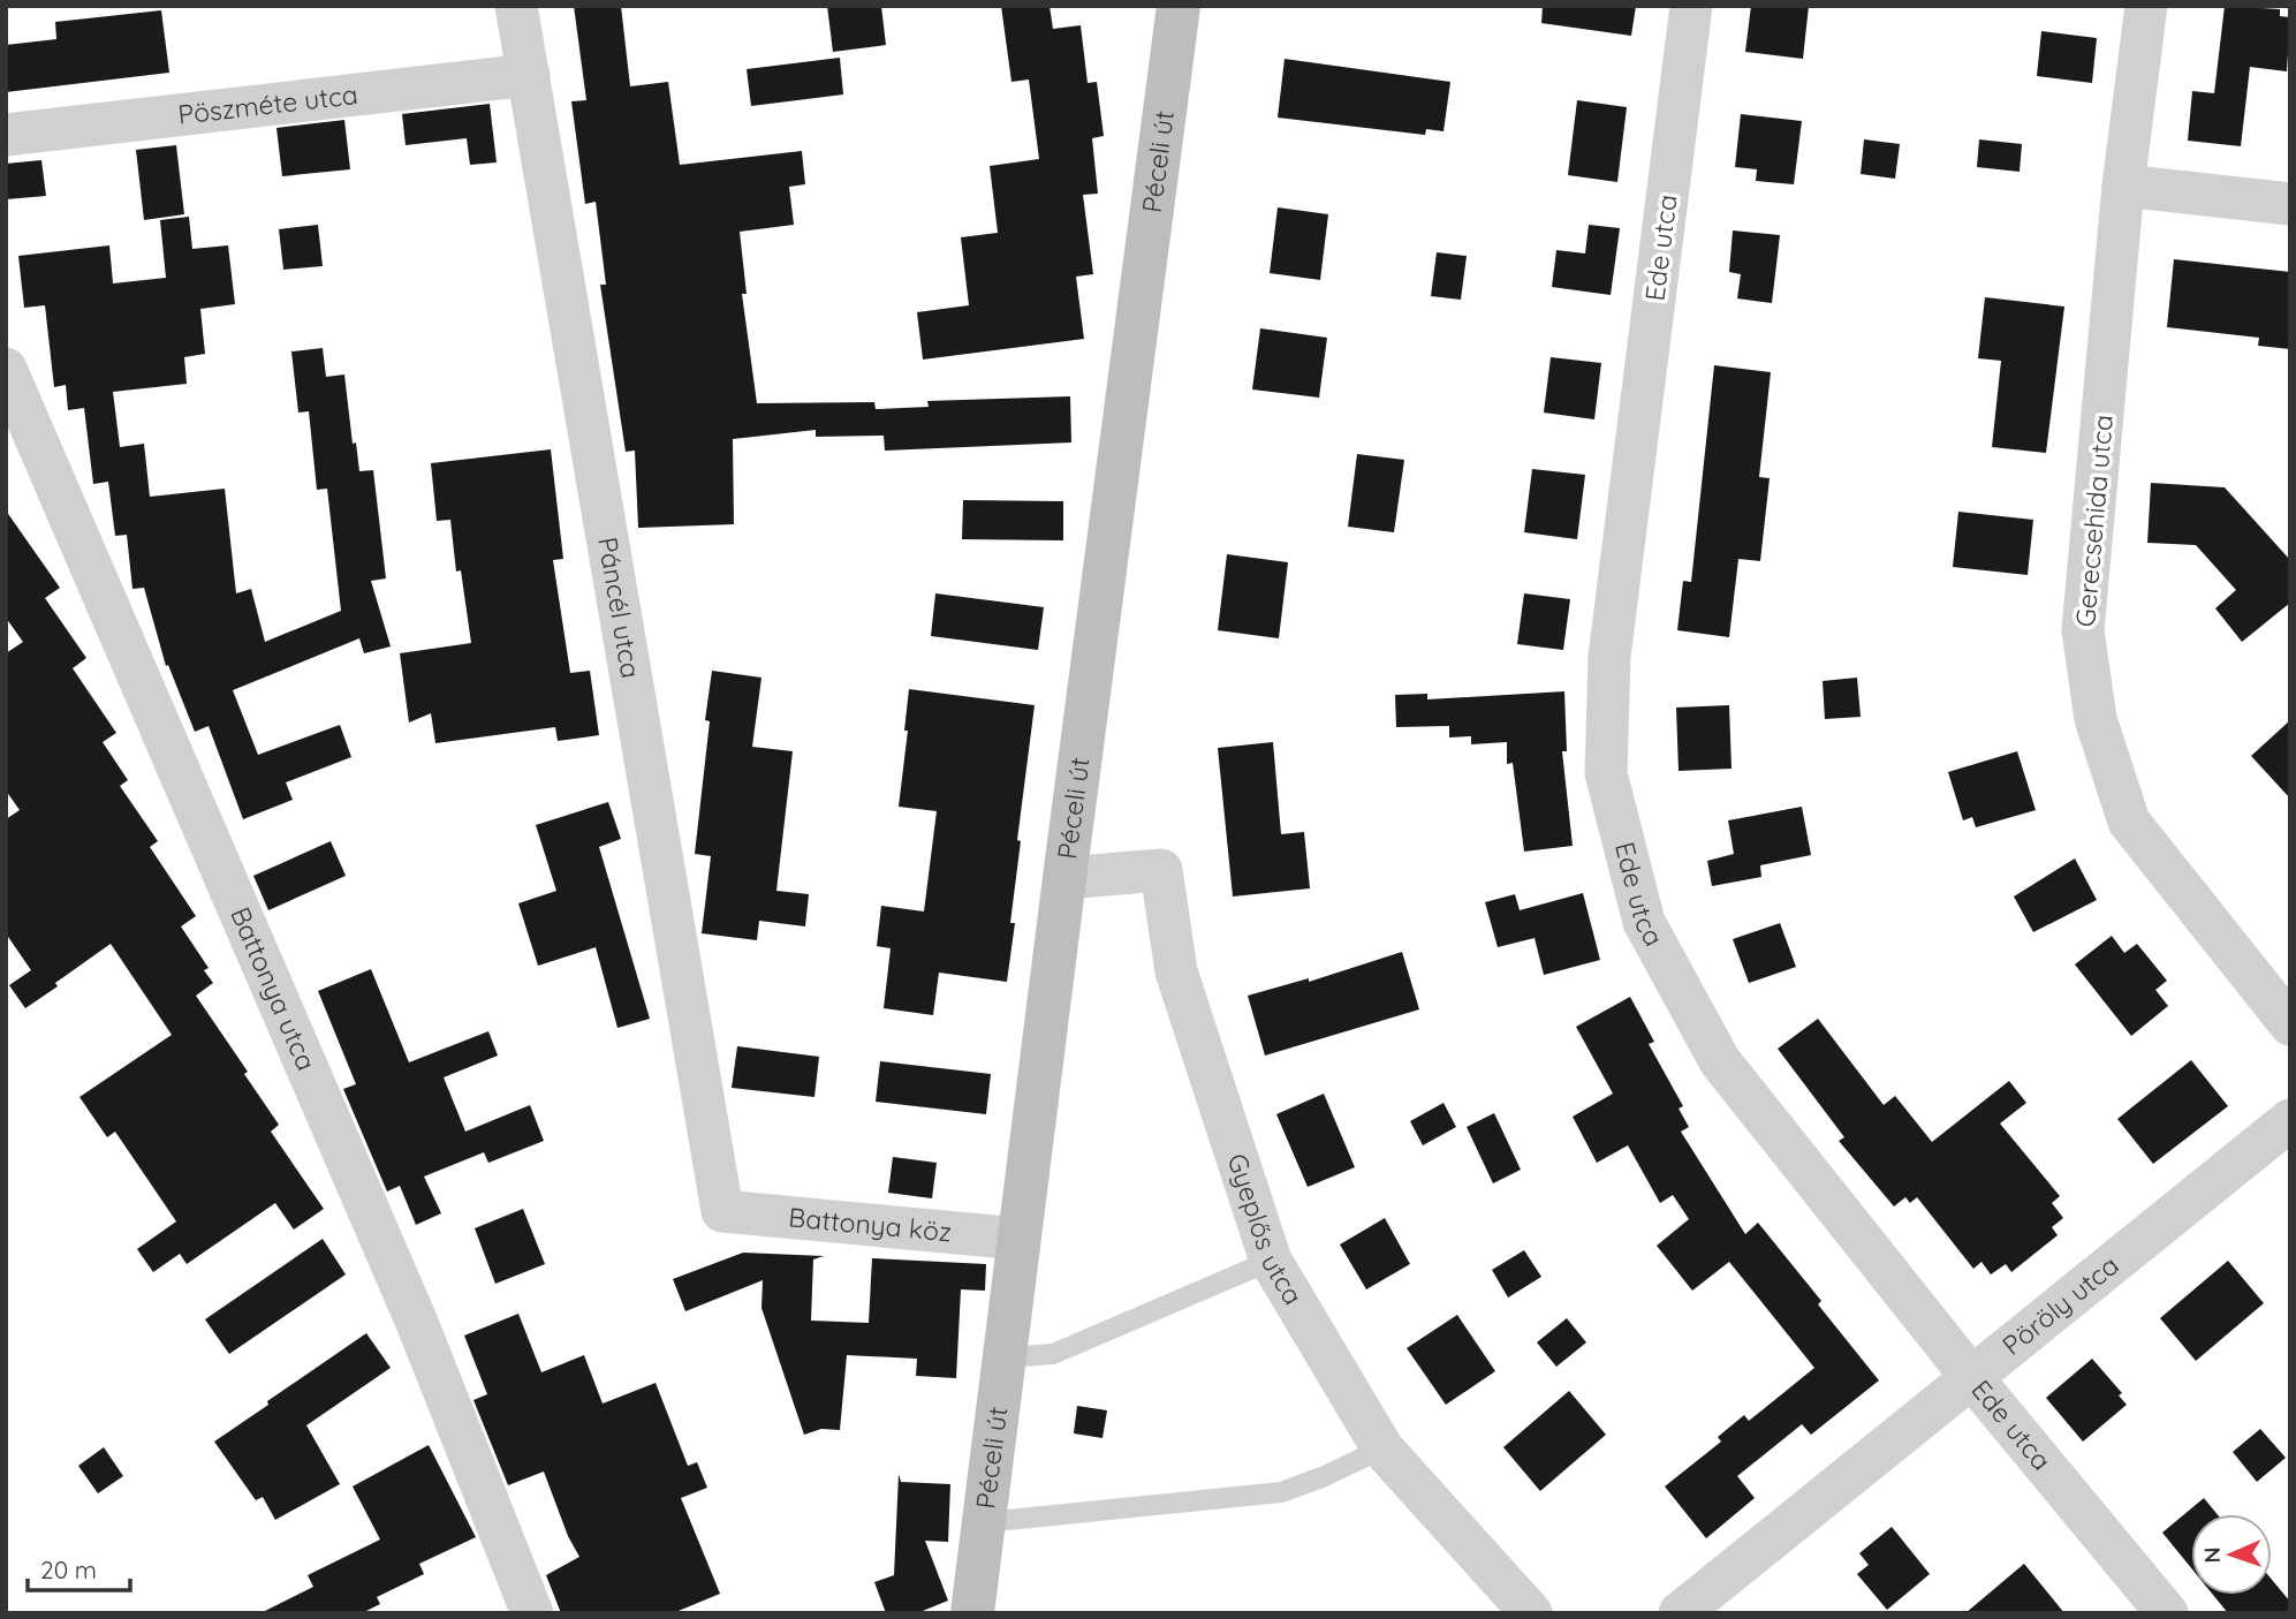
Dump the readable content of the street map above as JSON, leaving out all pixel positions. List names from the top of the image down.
{
  "streets": {
    "main road": ["Péceli út"],
    "street": [
      "Pöszméte utca",
      "Ede utca",
      "Gerecsehida utca",
      "Páncél utca",
      "Battonya utca",
      "Battonya köz",
      "Gyeplős utca",
      "Pöröly utca"
    ]
  },
  "crossings": [
    ["Pöszméte utca", "Páncél utca"],
    ["Péceli út", "Battonya köz"],
    ["Péceli út", "Gyeplős utca"],
    ["Ede utca", "Pöröly utca"],
    ["Páncél utca", "Battonya köz"]
  ],
  "scale_bar": "20 m",
  "north": "left"
}
